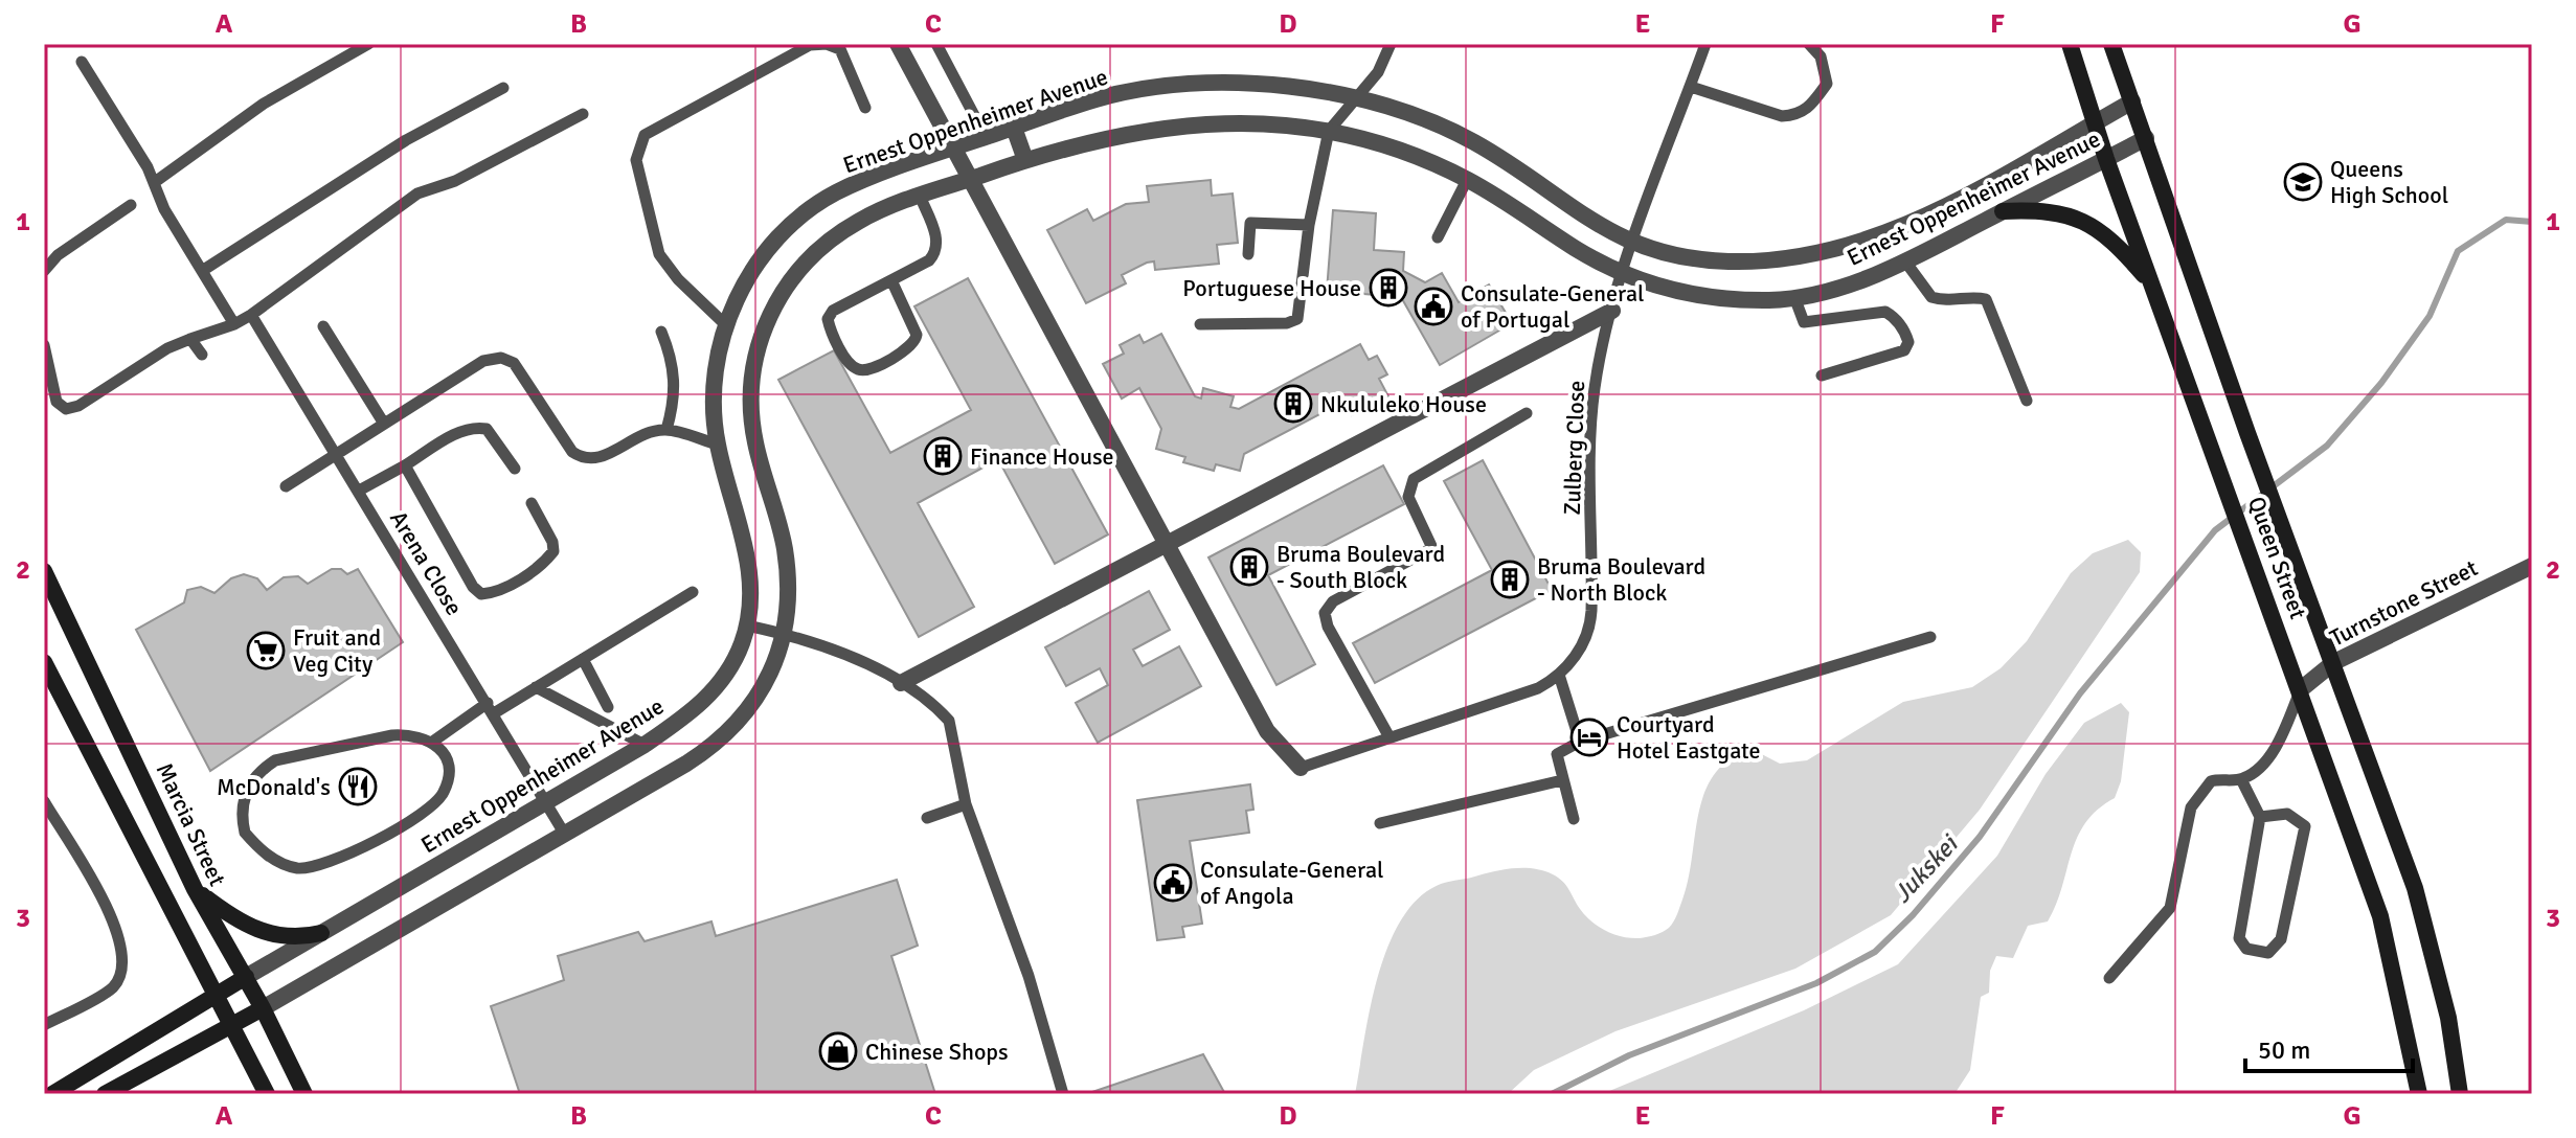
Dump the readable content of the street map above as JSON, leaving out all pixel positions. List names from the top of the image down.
{
  "streets": {
    "main road": ["Ernest Oppenheimer Avenue", "Queen Street", "Marcia Street"],
    "street": ["Turnstone Street"],
    "lane": ["Zulberg Close", "Arena Close"]
  },
  "crossings": [
    ["Ernest Oppenheimer Avenue", "Zulberg Close"],
    ["Ernest Oppenheimer Avenue", "Queen Street"],
    ["Ernest Oppenheimer Avenue", "Arena Close"],
    ["Ernest Oppenheimer Avenue", "Marcia Street"],
    ["Queen Street", "Turnstone Street"]
  ],
  "water": ["Jukskei"],
  "places": {
    "school or university": ["Queens High School"],
    "building": [
      "Portuguese House",
      "Nkululeko House",
      "Finance House",
      "Bruma Boulevard - South Block",
      "Bruma Boulevard - North Block"
    ],
    "public building": ["Consulate-General of Portugal", "Consulate-General of Angola"],
    "supermarket": ["Fruit and Veg City"],
    "hotel": ["Courtyard Hotel Eastgate"],
    "restaurant": ["McDonald's"],
    "shop": ["Chinese Shops"]
  },
  "scale_bar": "50 m",
  "grid": {
    "columns": [
      "A",
      "B",
      "C",
      "D",
      "E",
      "F",
      "G"
    ],
    "rows": ["1", "2", "3"]
  }
}
